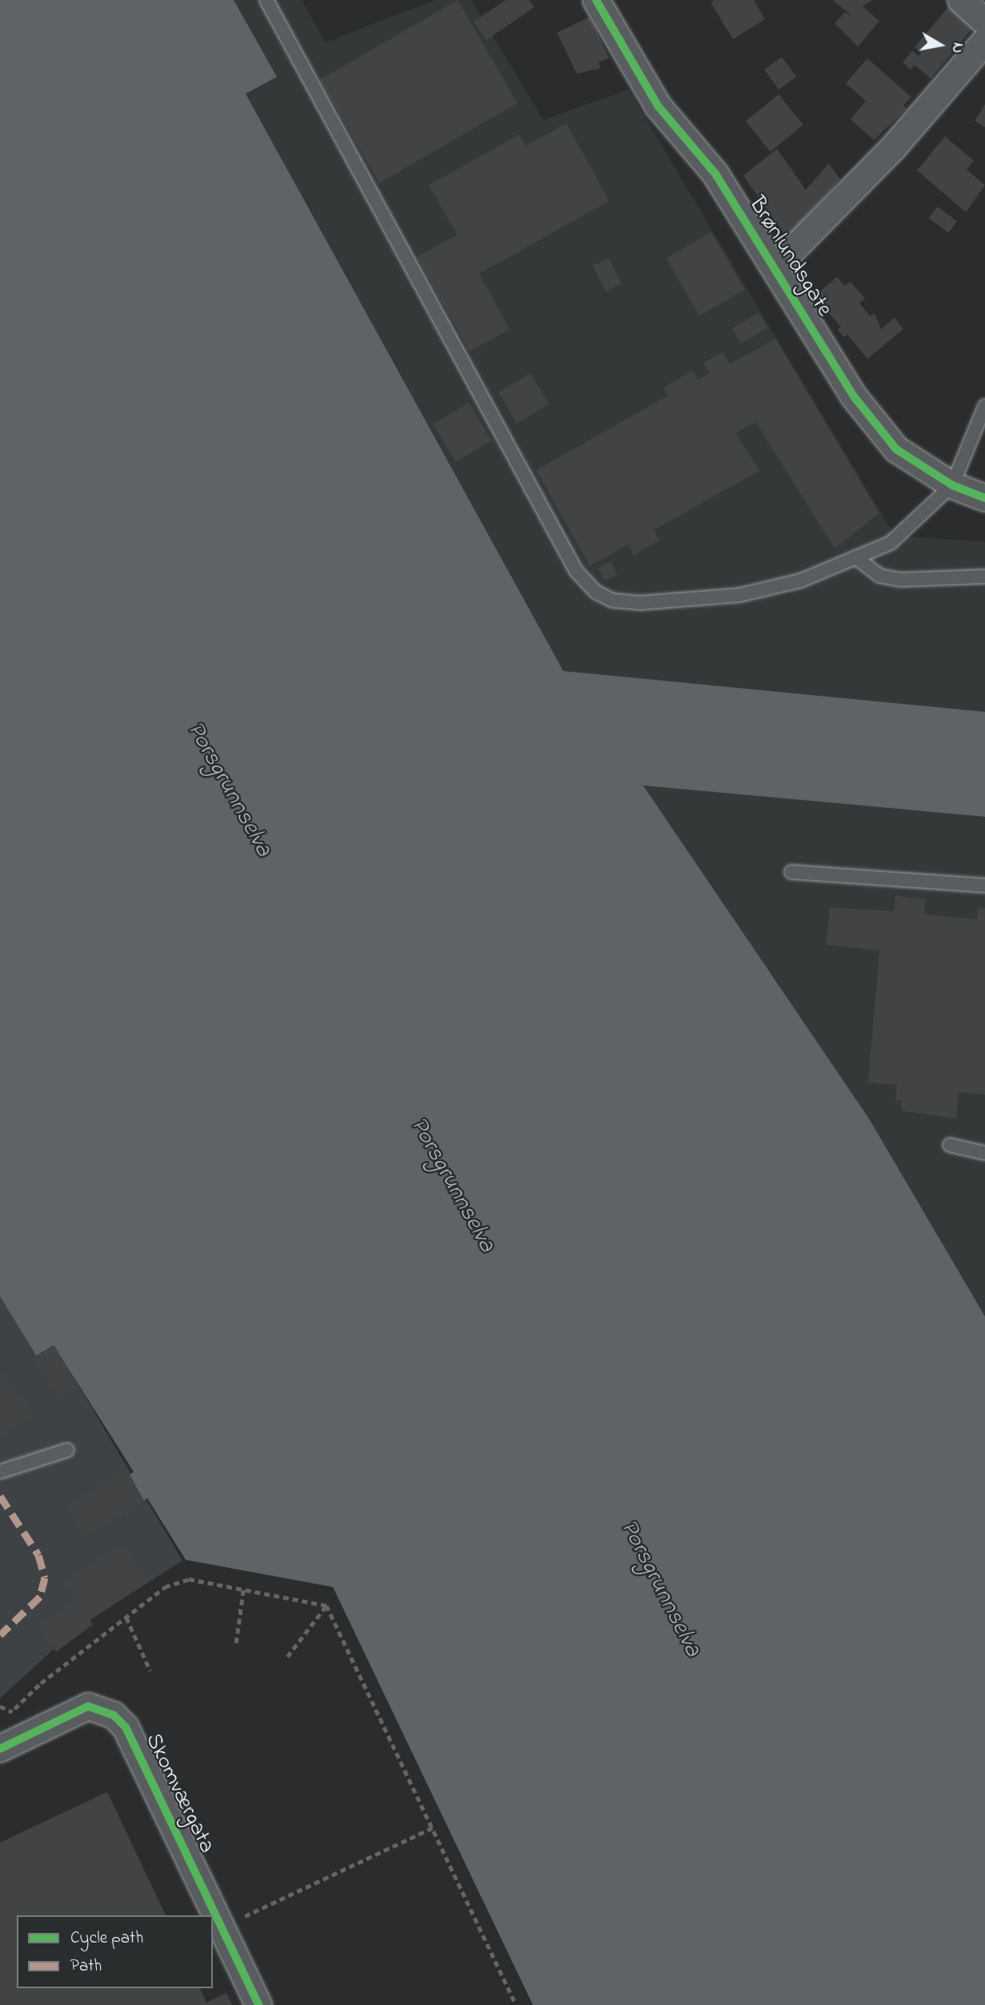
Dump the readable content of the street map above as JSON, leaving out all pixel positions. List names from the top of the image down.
{
  "streets": {
    "street": ["Brønlundsgate", "Skomværgata"]
  },
  "water": ["Porsgrunnselva"],
  "legend": ["Cycle path", "Path"],
  "north": "right"
}
